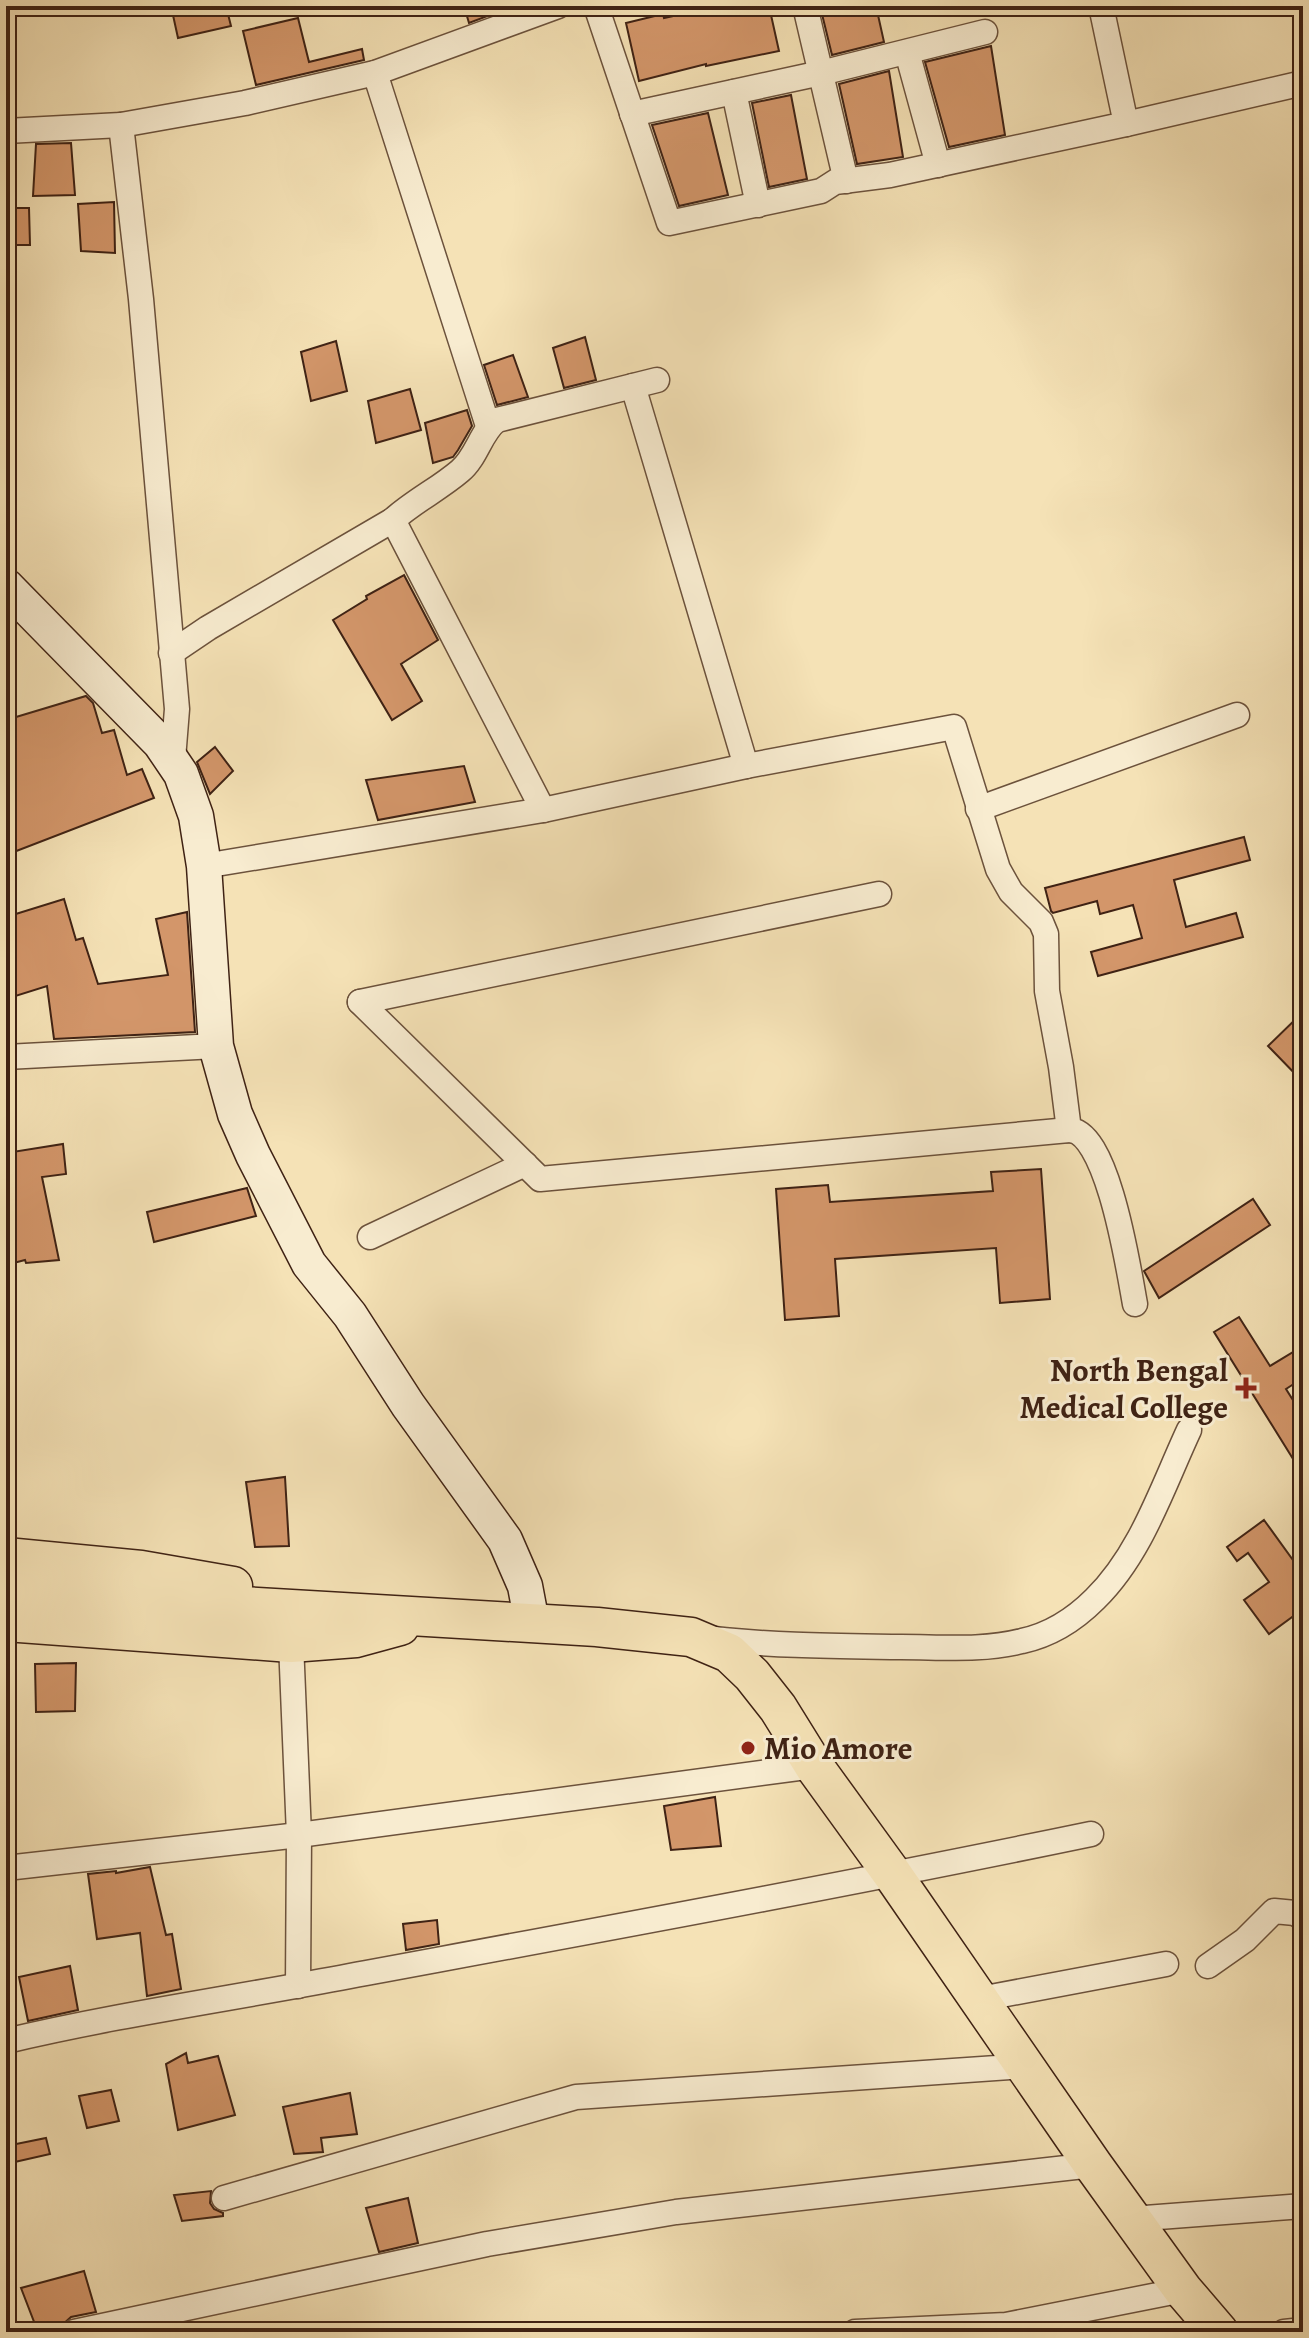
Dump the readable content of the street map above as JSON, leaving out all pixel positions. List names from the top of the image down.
{
  "places": {
    "health": ["North Bengal Medical College"],
    "other": ["Mio Amore"]
  }
}
